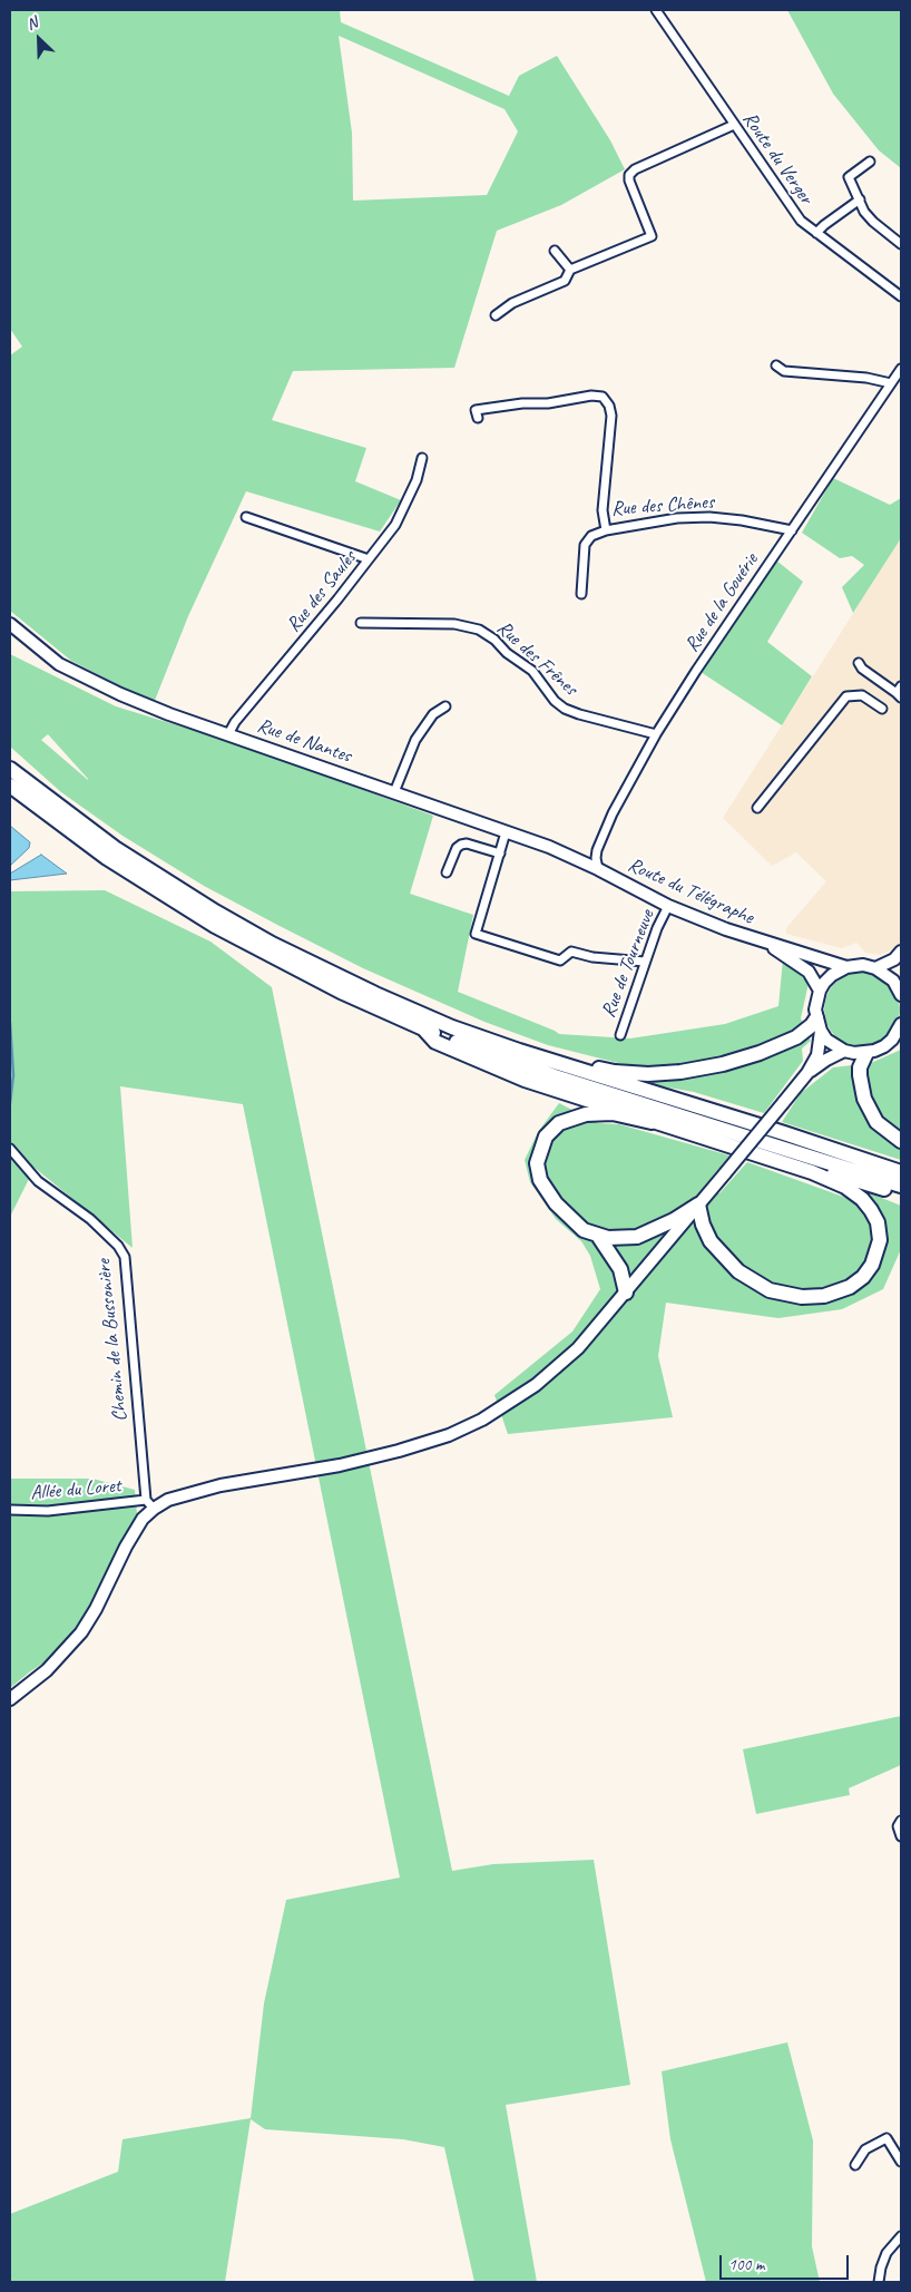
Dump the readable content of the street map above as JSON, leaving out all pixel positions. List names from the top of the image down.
{
  "streets": {
    "main road": ["Rue de Nantes", "Route du Télégraphe"],
    "street": [
      "Route du Verger",
      "Rue des Chênes",
      "Rue des Saules",
      "Rue de la Gouérie",
      "Rue des Frênes",
      "Rue de Tourneuve",
      "Chemin de la Bussonière",
      "Allée du Loret"
    ]
  },
  "crossings": [
    ["Rue des Chênes", "Rue de la Gouérie"],
    ["Rue des Saules", "Rue de Nantes"],
    ["Rue de la Gouérie", "Rue des Frênes"],
    ["Rue de la Gouérie", "Rue de Nantes"],
    ["Rue de la Gouérie", "Route du Télégraphe"],
    ["Rue de Nantes", "Route du Télégraphe"],
    ["Route du Télégraphe", "Rue de Tourneuve"],
    ["Chemin de la Bussonière", "Allée du Loret"]
  ],
  "scale_bar": "100 m",
  "north": "top left"
}
